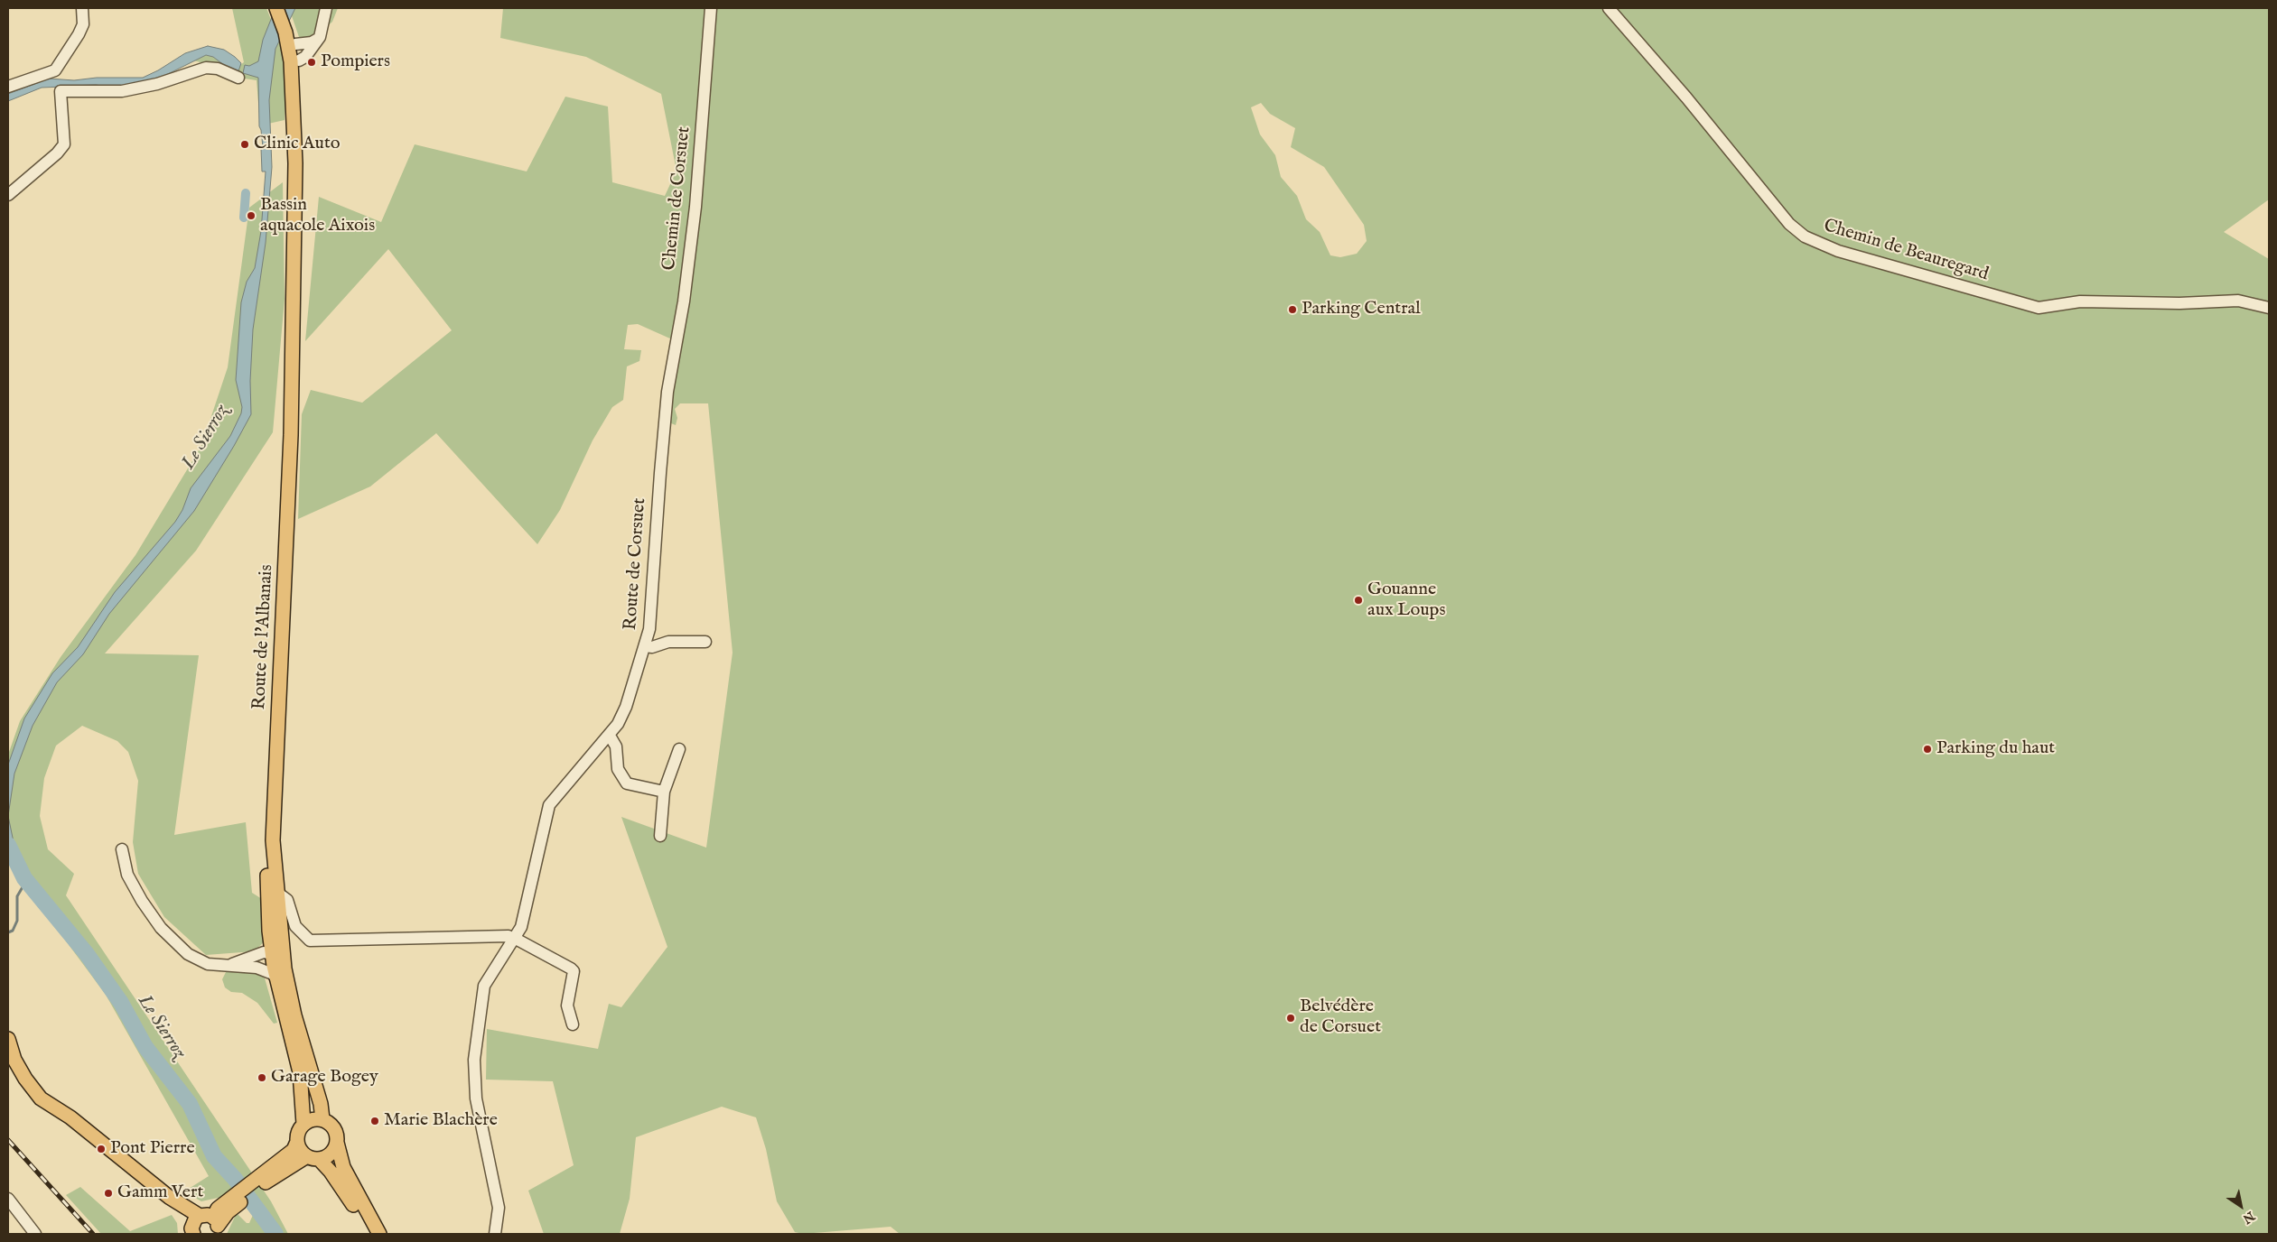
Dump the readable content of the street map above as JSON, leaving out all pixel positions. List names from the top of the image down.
{
  "streets": {
    "main road": ["Route de l'Albanais"],
    "street": ["Chemin de Corsuet", "Chemin de Beauregard", "Route de Corsuet"]
  },
  "crossings": [
    ["Chemin de Corsuet", "Route de Corsuet"]
  ],
  "water": ["Le Sierroz"],
  "places": [
    "Pompiers",
    "Clinic Auto",
    "Bassin aquacole Aixois",
    "Parking Central",
    "Gouanne aux Loups",
    "Parking du haut",
    "Belvédère de Corsuet",
    "Garage Bogey",
    "Marie Blachère",
    "Pont Pierre",
    "Gamm Vert"
  ],
  "north": "bottom right"
}
